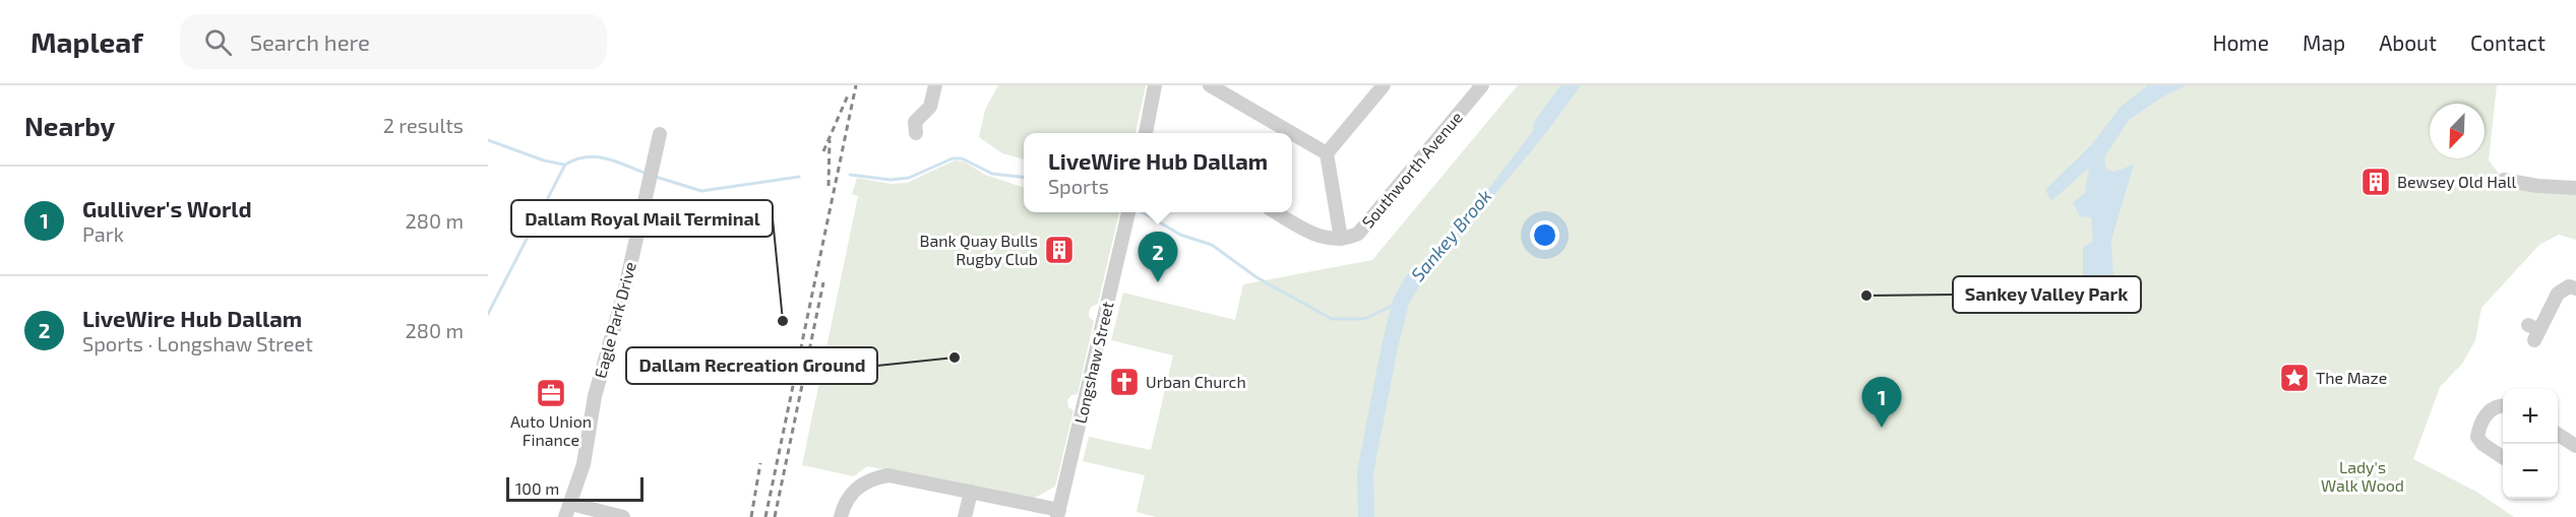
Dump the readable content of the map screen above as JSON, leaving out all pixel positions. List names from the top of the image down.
{
  "streets": {
    "street": ["Southworth Avenue", "Eagle Park Drive", "Longshaw Street"]
  },
  "water": ["Sankey Brook"],
  "parks": ["Lady's Walk Wood"],
  "places": {
    "building": ["Bewsey Old Hall", "Bank Quay Bulls Rugby Club"],
    "other": ["Sankey Valley Park", "Dallam Royal Mail Terminal", "Dallam Recreation Ground"],
    "place": ["The Maze"],
    "church": ["Urban Church"],
    "office": ["Auto Union Finance"]
  },
  "scale_bar": "100 m",
  "north": "bottom left",
  "page": {
    "header": "Mapleaf",
    "search": "Search here",
    "nav": [
      "Home",
      "Map",
      "About",
      "Contact"
    ],
    "heading": ["Nearby", "2 results"],
    "popup": ["LiveWire Hub Dallam", "Sports"],
    "list": [
      {
        "mark": "1",
        "name": "Gulliver's World",
        "note": "Park",
        "value": "280 m"
      },
      {
        "mark": "2",
        "name": "LiveWire Hub Dallam",
        "note": "Sports · Longshaw Street",
        "value": "280 m"
      }
    ],
    "pins": ["2", "1"],
    "map_buttons": ["+", "−"],
    "scale": "100 m"
  }
}
